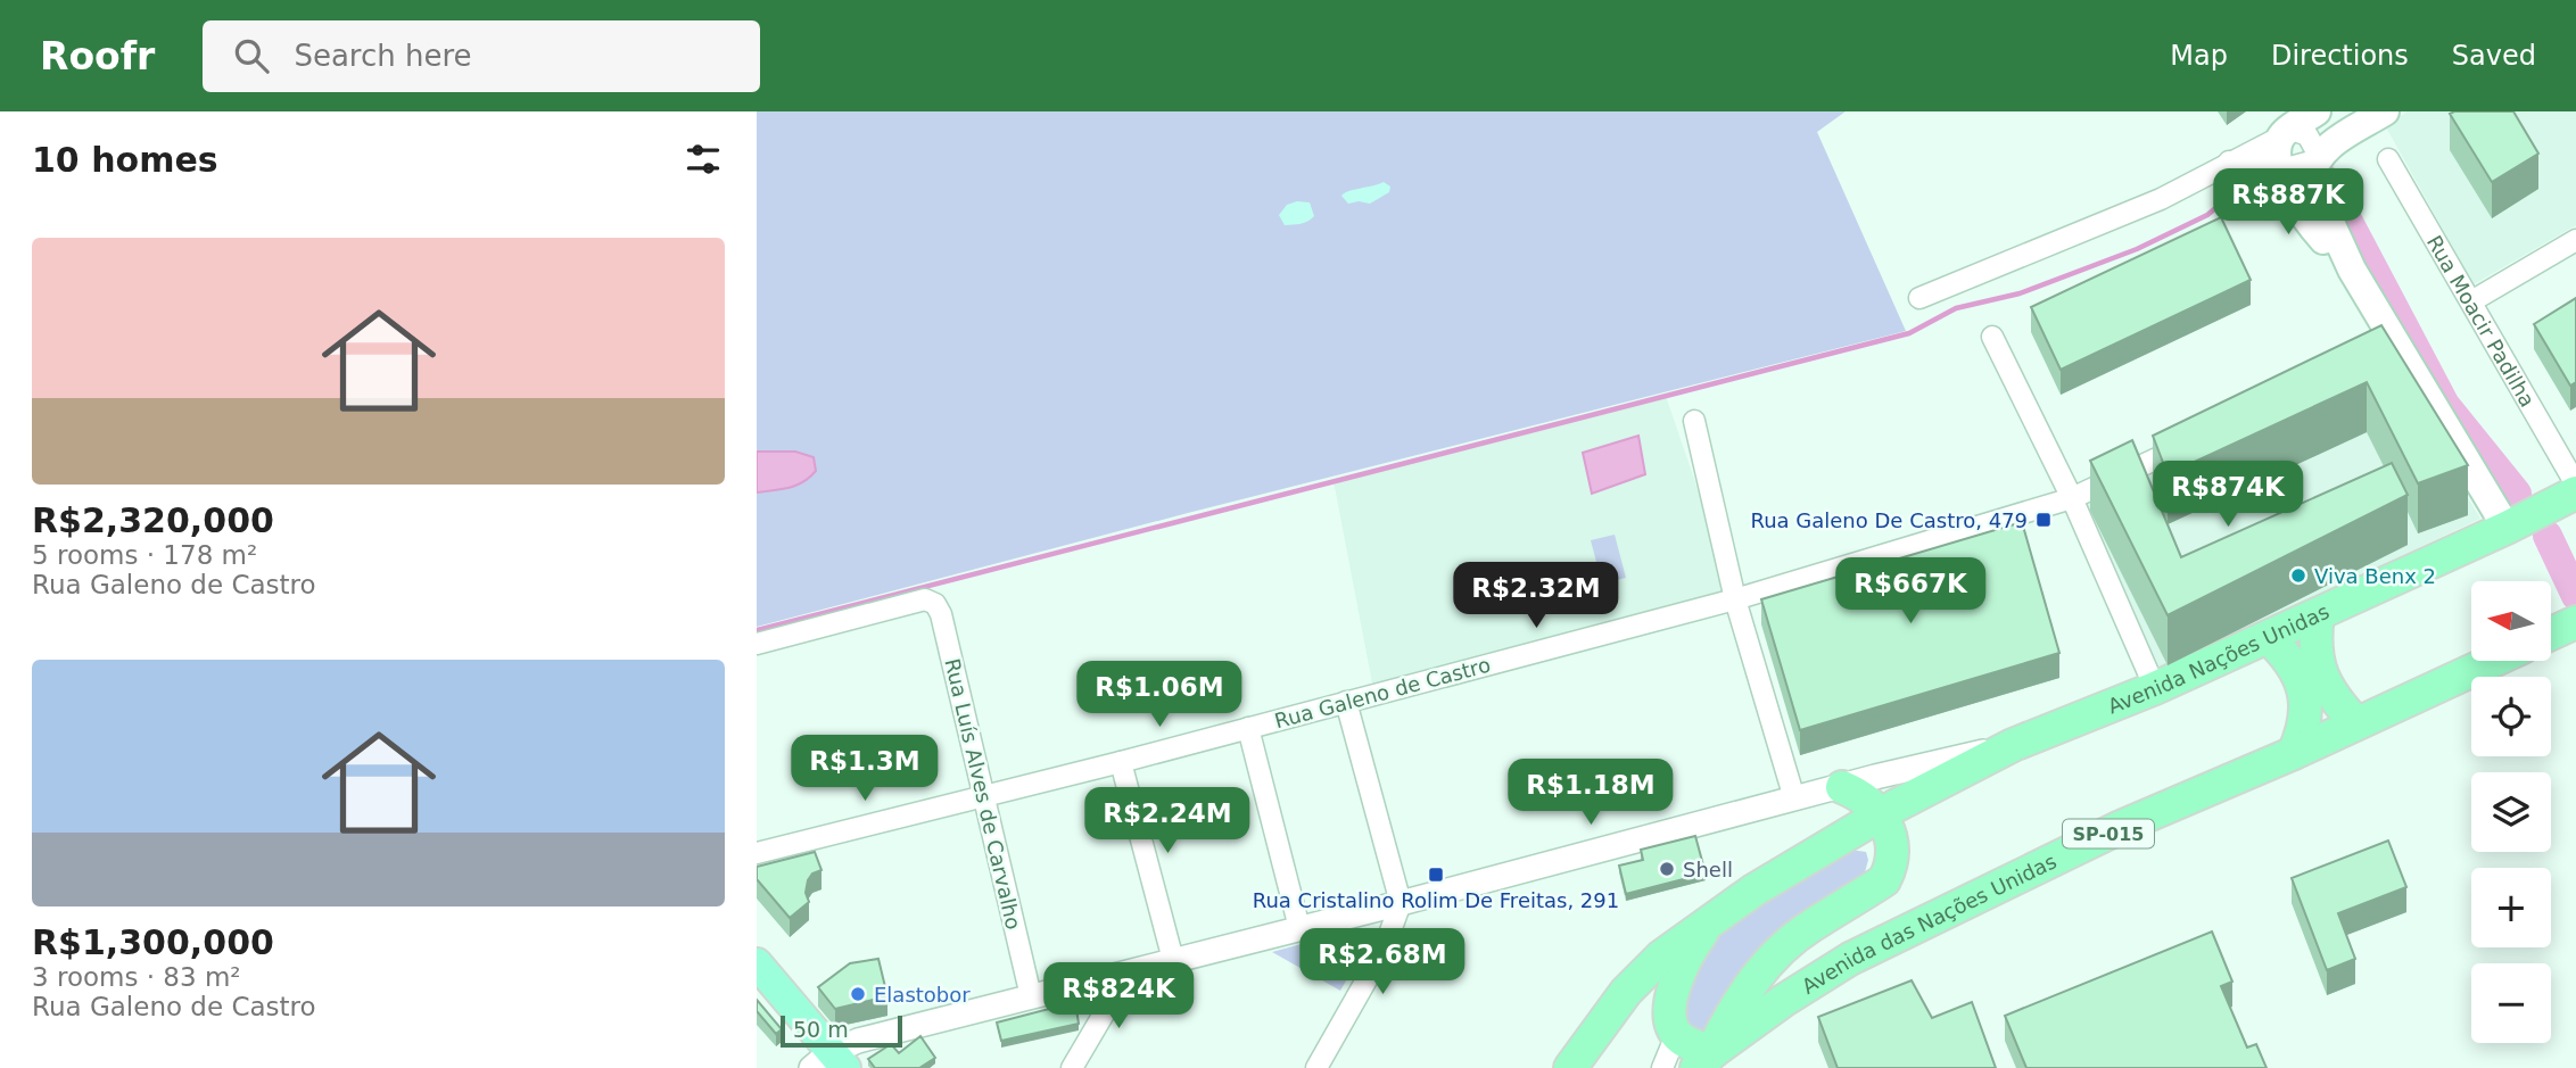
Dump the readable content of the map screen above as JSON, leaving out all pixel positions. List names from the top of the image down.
{
  "streets": {
    "highway": ["Avenida Nações Unidas", "SP-015", "Avenida das Nações Unidas"],
    "street": ["Rua Moacir Padilha", "Rua Galeno de Castro", "Rua Luís Alves de Carvalho"]
  },
  "crossings": [
    ["Rua Galeno de Castro", "Rua Luís Alves de Carvalho"]
  ],
  "places": {
    "transit": ["Rua Galeno De Castro, 479", "Rua Cristalino Rolim De Freitas, 291"],
    "other": ["Viva Benx 2", "Shell", "Elastobor"]
  },
  "scale_bar": "50 m",
  "north": "left",
  "page": {
    "header": "Roofr",
    "search": "Search here",
    "nav": ["Map", "Directions", "Saved"],
    "heading": "10 homes",
    "price": [
      "R$887K",
      "R$874K",
      "R$667K",
      "R$2.32M",
      "R$1.06M",
      "R$1.3M",
      "R$1.18M",
      "R$2.24M",
      "R$2.68M",
      "R$824K"
    ],
    "list": [
      {
        "name": "R$2,320,000",
        "note": "5 rooms · 178 m² · Rua Galeno de Castro"
      },
      {
        "name": "R$1,300,000",
        "note": "3 rooms · 83 m² · Rua Galeno de Castro"
      }
    ],
    "map_buttons": ["+", "−"],
    "scale": "50 m"
  }
}
